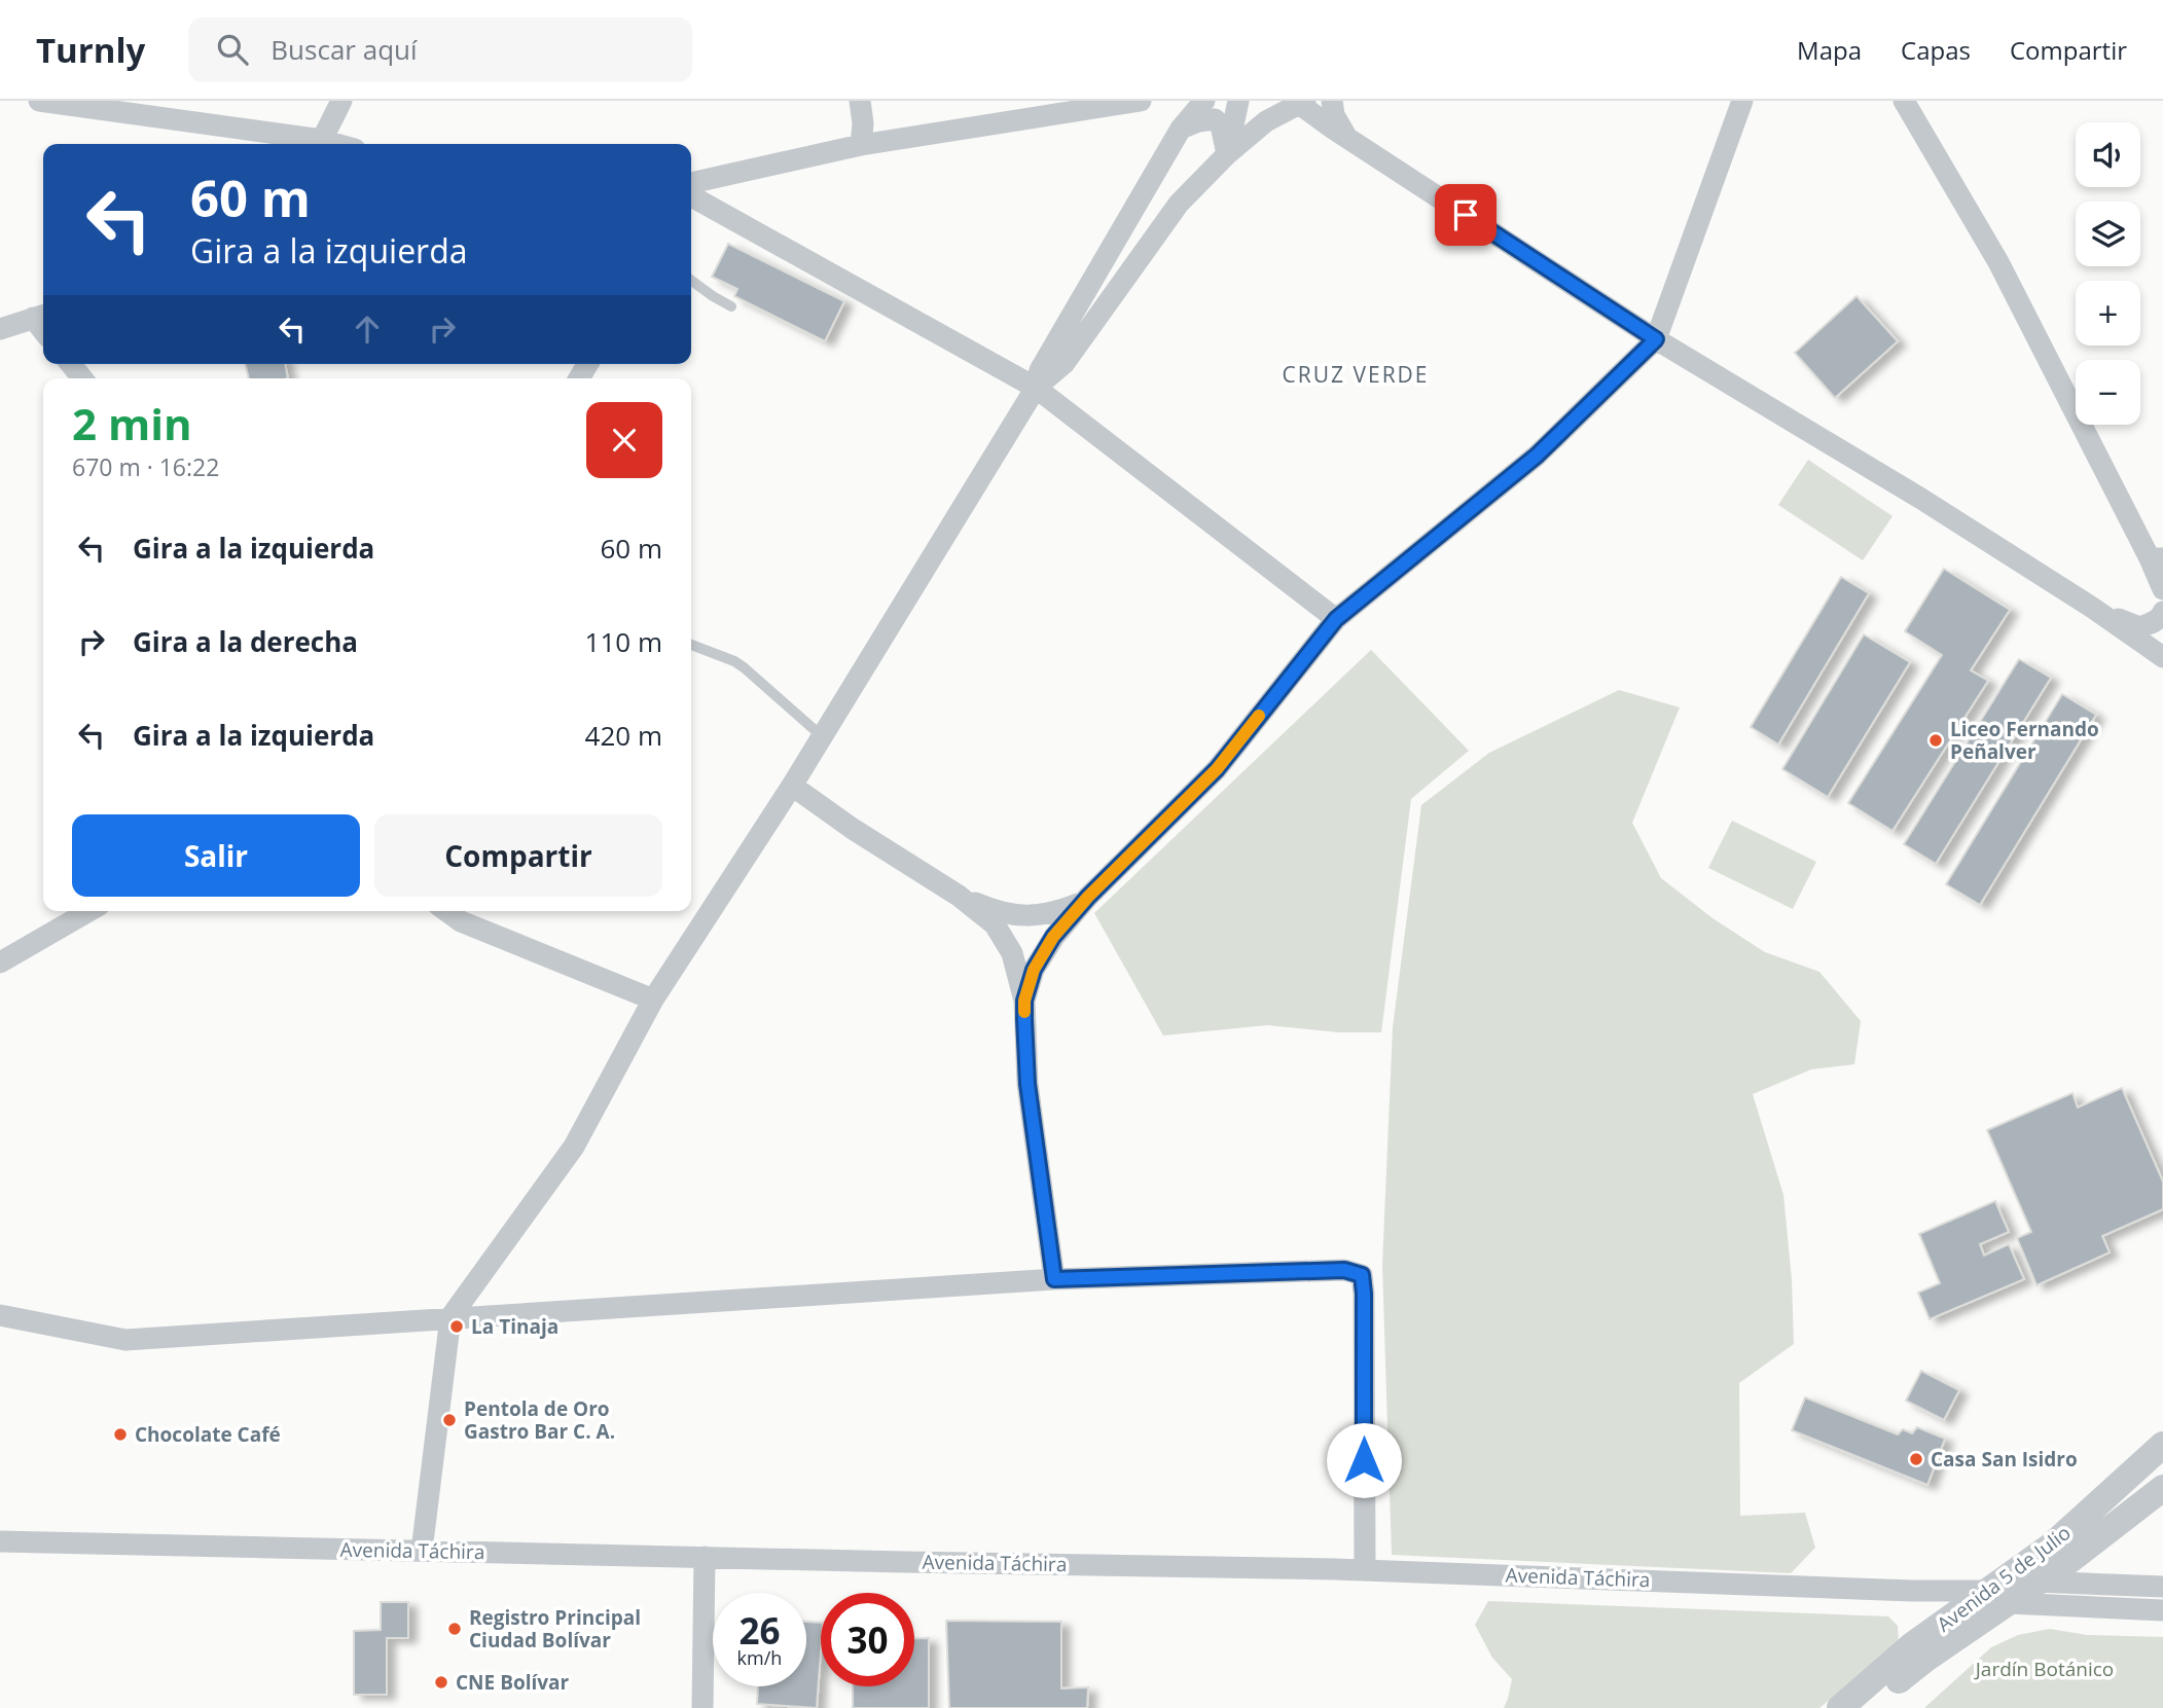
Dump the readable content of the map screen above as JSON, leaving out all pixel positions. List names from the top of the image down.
{
  "streets": {
    "street": ["Avenida Táchira", "Avenida 5 de Julio"]
  },
  "crossings": [
    ["Avenida Táchira", "Avenida 5 de Julio"]
  ],
  "districts": ["CRUZ VERDE"],
  "parks": ["Jardín Botánico"],
  "places": [
    "Liceo Fernando Peñalver",
    "La Tinaja",
    "Pentola de Oro Gastro Bar C. A.",
    "Chocolate Café",
    "Casa San Isidro",
    "Registro Principal Ciudad Bolívar",
    "CNE Bolívar"
  ],
  "page": {
    "header": "Turnly",
    "search": "Buscar aquí",
    "nav": ["Mapa", "Capas", "Compartir"],
    "map_buttons": ["+", "−"],
    "turn": ["60 m", "Gira a la izquierda"],
    "heading": ["2 min", "670 m · 16:22"],
    "list": [
      {
        "name": "Gira a la izquierda",
        "value": "60 m"
      },
      {
        "name": "Gira a la derecha",
        "value": "110 m"
      },
      {
        "name": "Gira a la izquierda",
        "value": "420 m"
      }
    ],
    "buttons": ["Salir", "Compartir"],
    "speed": "26 km/h",
    "limit": "30"
  }
}
